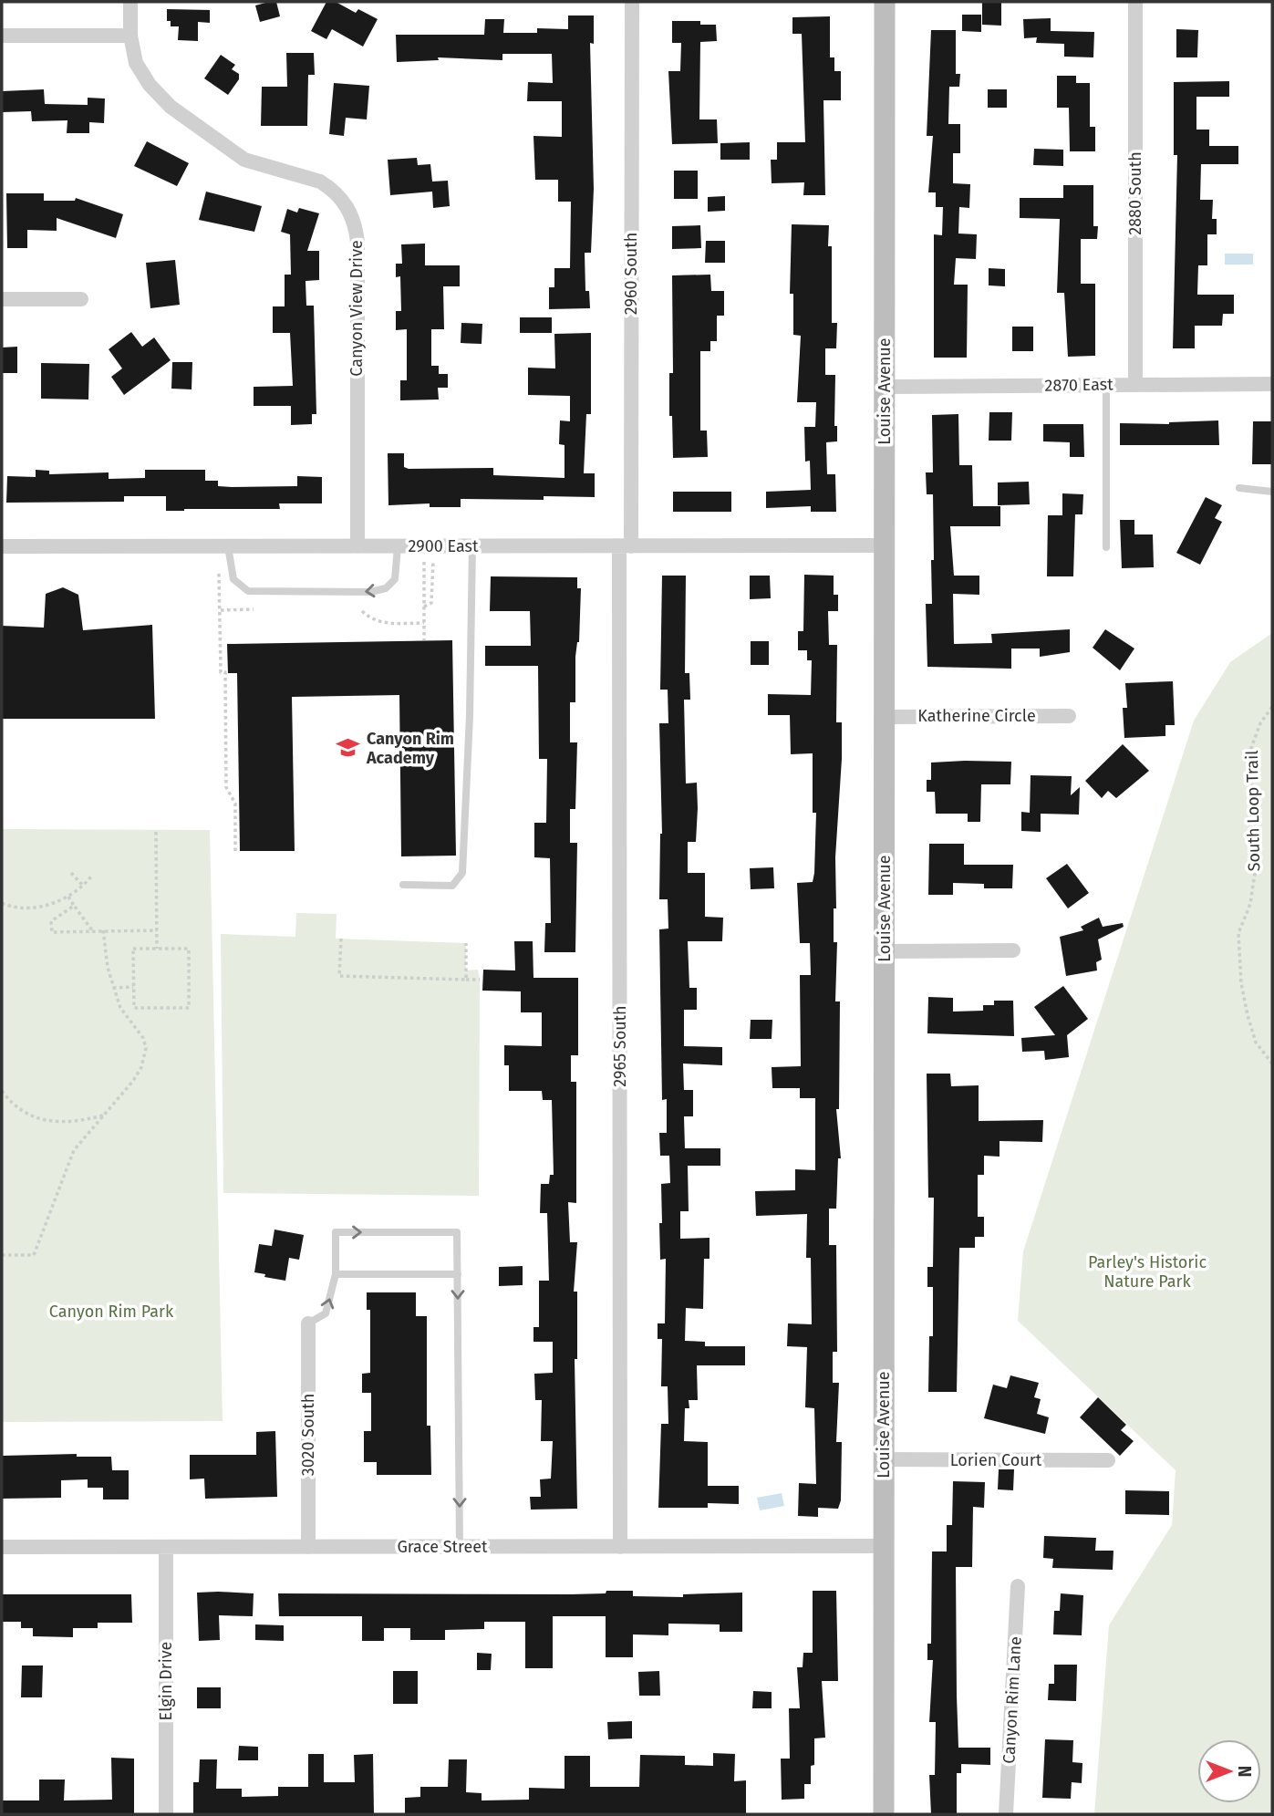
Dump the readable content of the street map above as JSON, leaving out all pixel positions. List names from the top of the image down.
{
  "streets": {
    "street": [
      "2880 South",
      "2960 South",
      "Canyon View Drive",
      "2870 East",
      "Louise Avenue",
      "2900 East",
      "Katherine Circle",
      "2965 South",
      "3020 South",
      "Lorien Court",
      "Grace Street",
      "Elgin Drive",
      "Canyon Rim Lane"
    ],
    "path": ["South Loop Trail"]
  },
  "crossings": [
    ["2880 South", "2870 East"],
    ["2960 South", "2900 East"],
    ["2960 South", "2965 South"],
    ["Canyon View Drive", "2900 East"],
    ["2870 East", "Louise Avenue"],
    ["Louise Avenue", "2900 East"],
    ["Louise Avenue", "Katherine Circle"],
    ["Louise Avenue", "Lorien Court"],
    ["Louise Avenue", "Grace Street"],
    ["2900 East", "2965 South"],
    ["2965 South", "Grace Street"],
    ["3020 South", "Grace Street"],
    ["Grace Street", "Elgin Drive"]
  ],
  "parks": ["Parley's Historic Nature Park", "Canyon Rim Park"],
  "places": {
    "school or university": ["Canyon Rim Academy"]
  },
  "north": "right"
}
